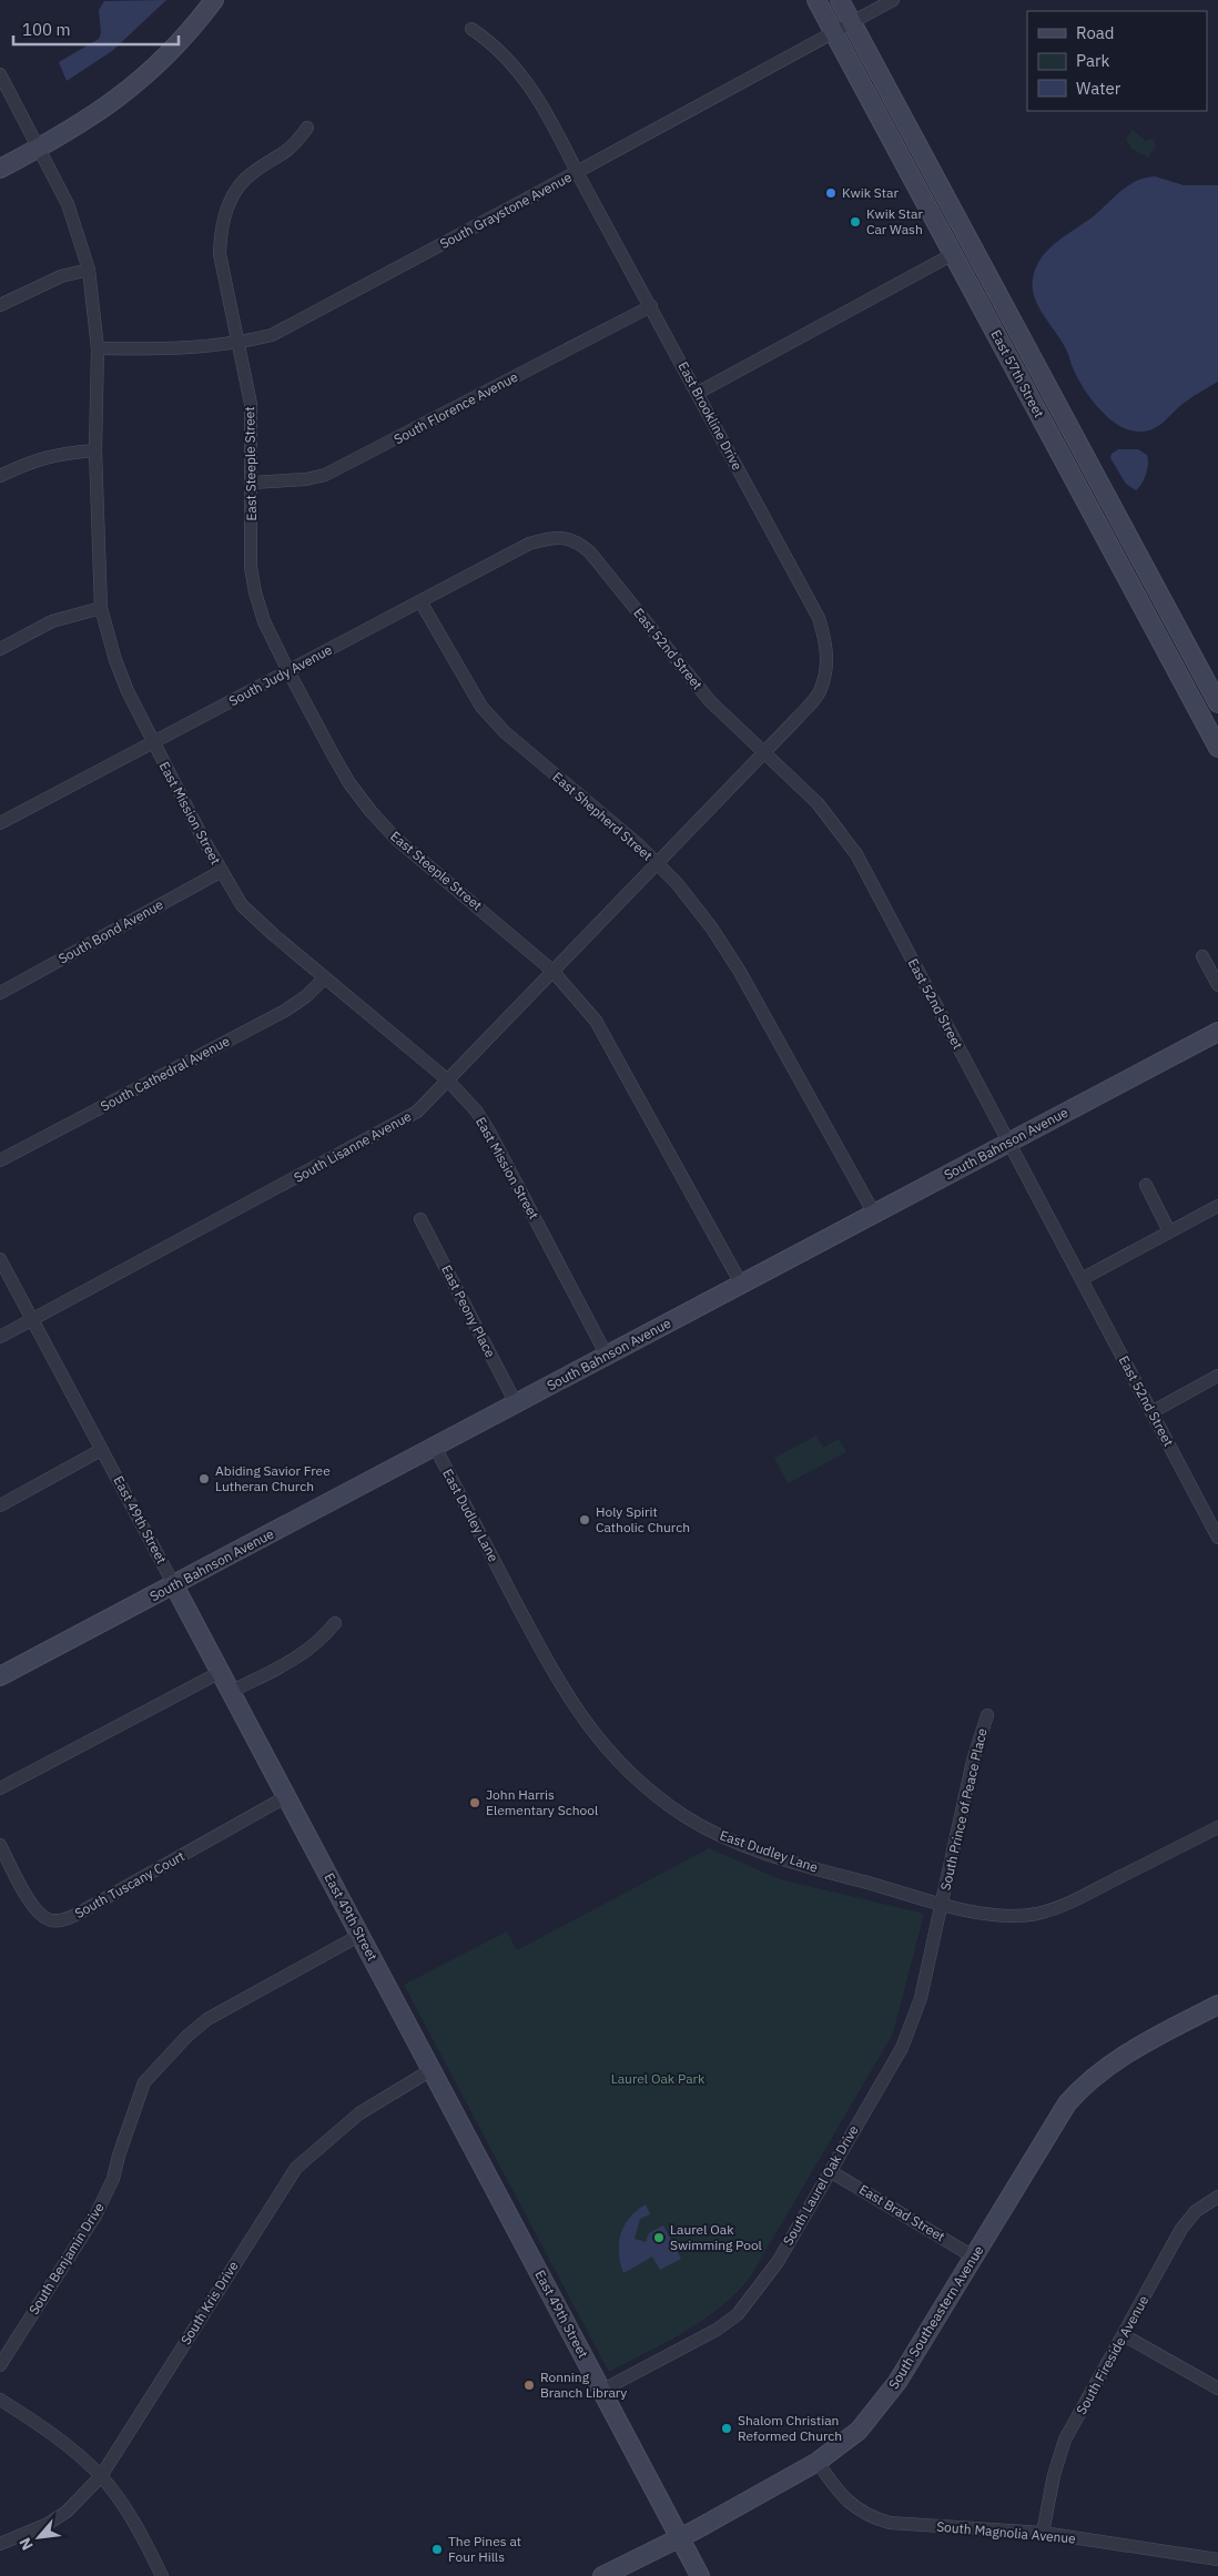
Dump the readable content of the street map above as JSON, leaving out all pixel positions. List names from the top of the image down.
{
  "streets": {
    "main road": [
      "East 57th Street",
      "South Bahnson Avenue",
      "East 49th Street",
      "South Southeastern Avenue"
    ],
    "street": [
      "South Graystone Avenue",
      "South Florence Avenue",
      "East Brookline Drive",
      "East Steeple Street",
      "East 52nd Street",
      "South Judy Avenue",
      "East Mission Street",
      "East Shepherd Street",
      "South Bond Avenue",
      "South Cathedral Avenue",
      "South Lisanne Avenue",
      "East Peony Place",
      "East Dudley Lane",
      "South Prince of Peace Place",
      "South Tuscany Court",
      "South Laurel Oak Drive",
      "East Brad Street",
      "South Benjamin Drive",
      "South Kris Drive",
      "South Fireside Avenue",
      "South Magnolia Avenue"
    ]
  },
  "crossings": [
    ["South Graystone Avenue", "East 57th Street"],
    ["South Graystone Avenue", "East Brookline Drive"],
    ["South Graystone Avenue", "East Steeple Street"],
    ["South Graystone Avenue", "East Mission Street"],
    ["South Florence Avenue", "East Brookline Drive"],
    ["South Florence Avenue", "East Steeple Street"],
    ["East Brookline Drive", "East 52nd Street"],
    ["East Brookline Drive", "South Lisanne Avenue"],
    ["East Steeple Street", "South Judy Avenue"],
    ["East Steeple Street", "South Bahnson Avenue"],
    ["East Steeple Street", "South Lisanne Avenue"],
    ["East 52nd Street", "South Judy Avenue"],
    ["East 52nd Street", "South Bahnson Avenue"],
    ["South Judy Avenue", "East Mission Street"],
    ["South Judy Avenue", "East Shepherd Street"],
    ["East Mission Street", "South Bond Avenue"],
    ["East Mission Street", "South Cathedral Avenue"],
    ["East Mission Street", "South Bahnson Avenue"],
    ["East Mission Street", "South Lisanne Avenue"],
    ["East Shepherd Street", "South Bahnson Avenue"],
    ["East Shepherd Street", "South Lisanne Avenue"],
    ["South Bahnson Avenue", "East Peony Place"],
    ["South Bahnson Avenue", "East Dudley Lane"],
    ["South Bahnson Avenue", "East 49th Street"],
    ["South Lisanne Avenue", "East 49th Street"],
    ["East Dudley Lane", "South Prince of Peace Place"],
    ["East Dudley Lane", "South Laurel Oak Drive"],
    ["East 49th Street", "South Tuscany Court"],
    ["East 49th Street", "South Laurel Oak Drive"],
    ["East 49th Street", "South Benjamin Drive"],
    ["East 49th Street", "South Kris Drive"],
    ["East 49th Street", "South Southeastern Avenue"],
    ["South Prince of Peace Place", "South Laurel Oak Drive"],
    ["South Laurel Oak Drive", "East Brad Street"],
    ["East Brad Street", "South Southeastern Avenue"],
    ["South Southeastern Avenue", "South Magnolia Avenue"],
    ["South Fireside Avenue", "South Magnolia Avenue"]
  ],
  "parks": ["Laurel Oak Park"],
  "places": [
    "Kwik Star",
    "Kwik Star Car Wash",
    "Abiding Savior Free Lutheran Church",
    "Holy Spirit Catholic Church",
    "John Harris Elementary School",
    "Laurel Oak Swimming Pool",
    "Ronning Branch Library",
    "Shalom Christian Reformed Church",
    "The Pines at Four Hills"
  ],
  "legend": ["Road", "Park", "Water"],
  "scale_bar": "100 m",
  "north": "bottom left"
}
